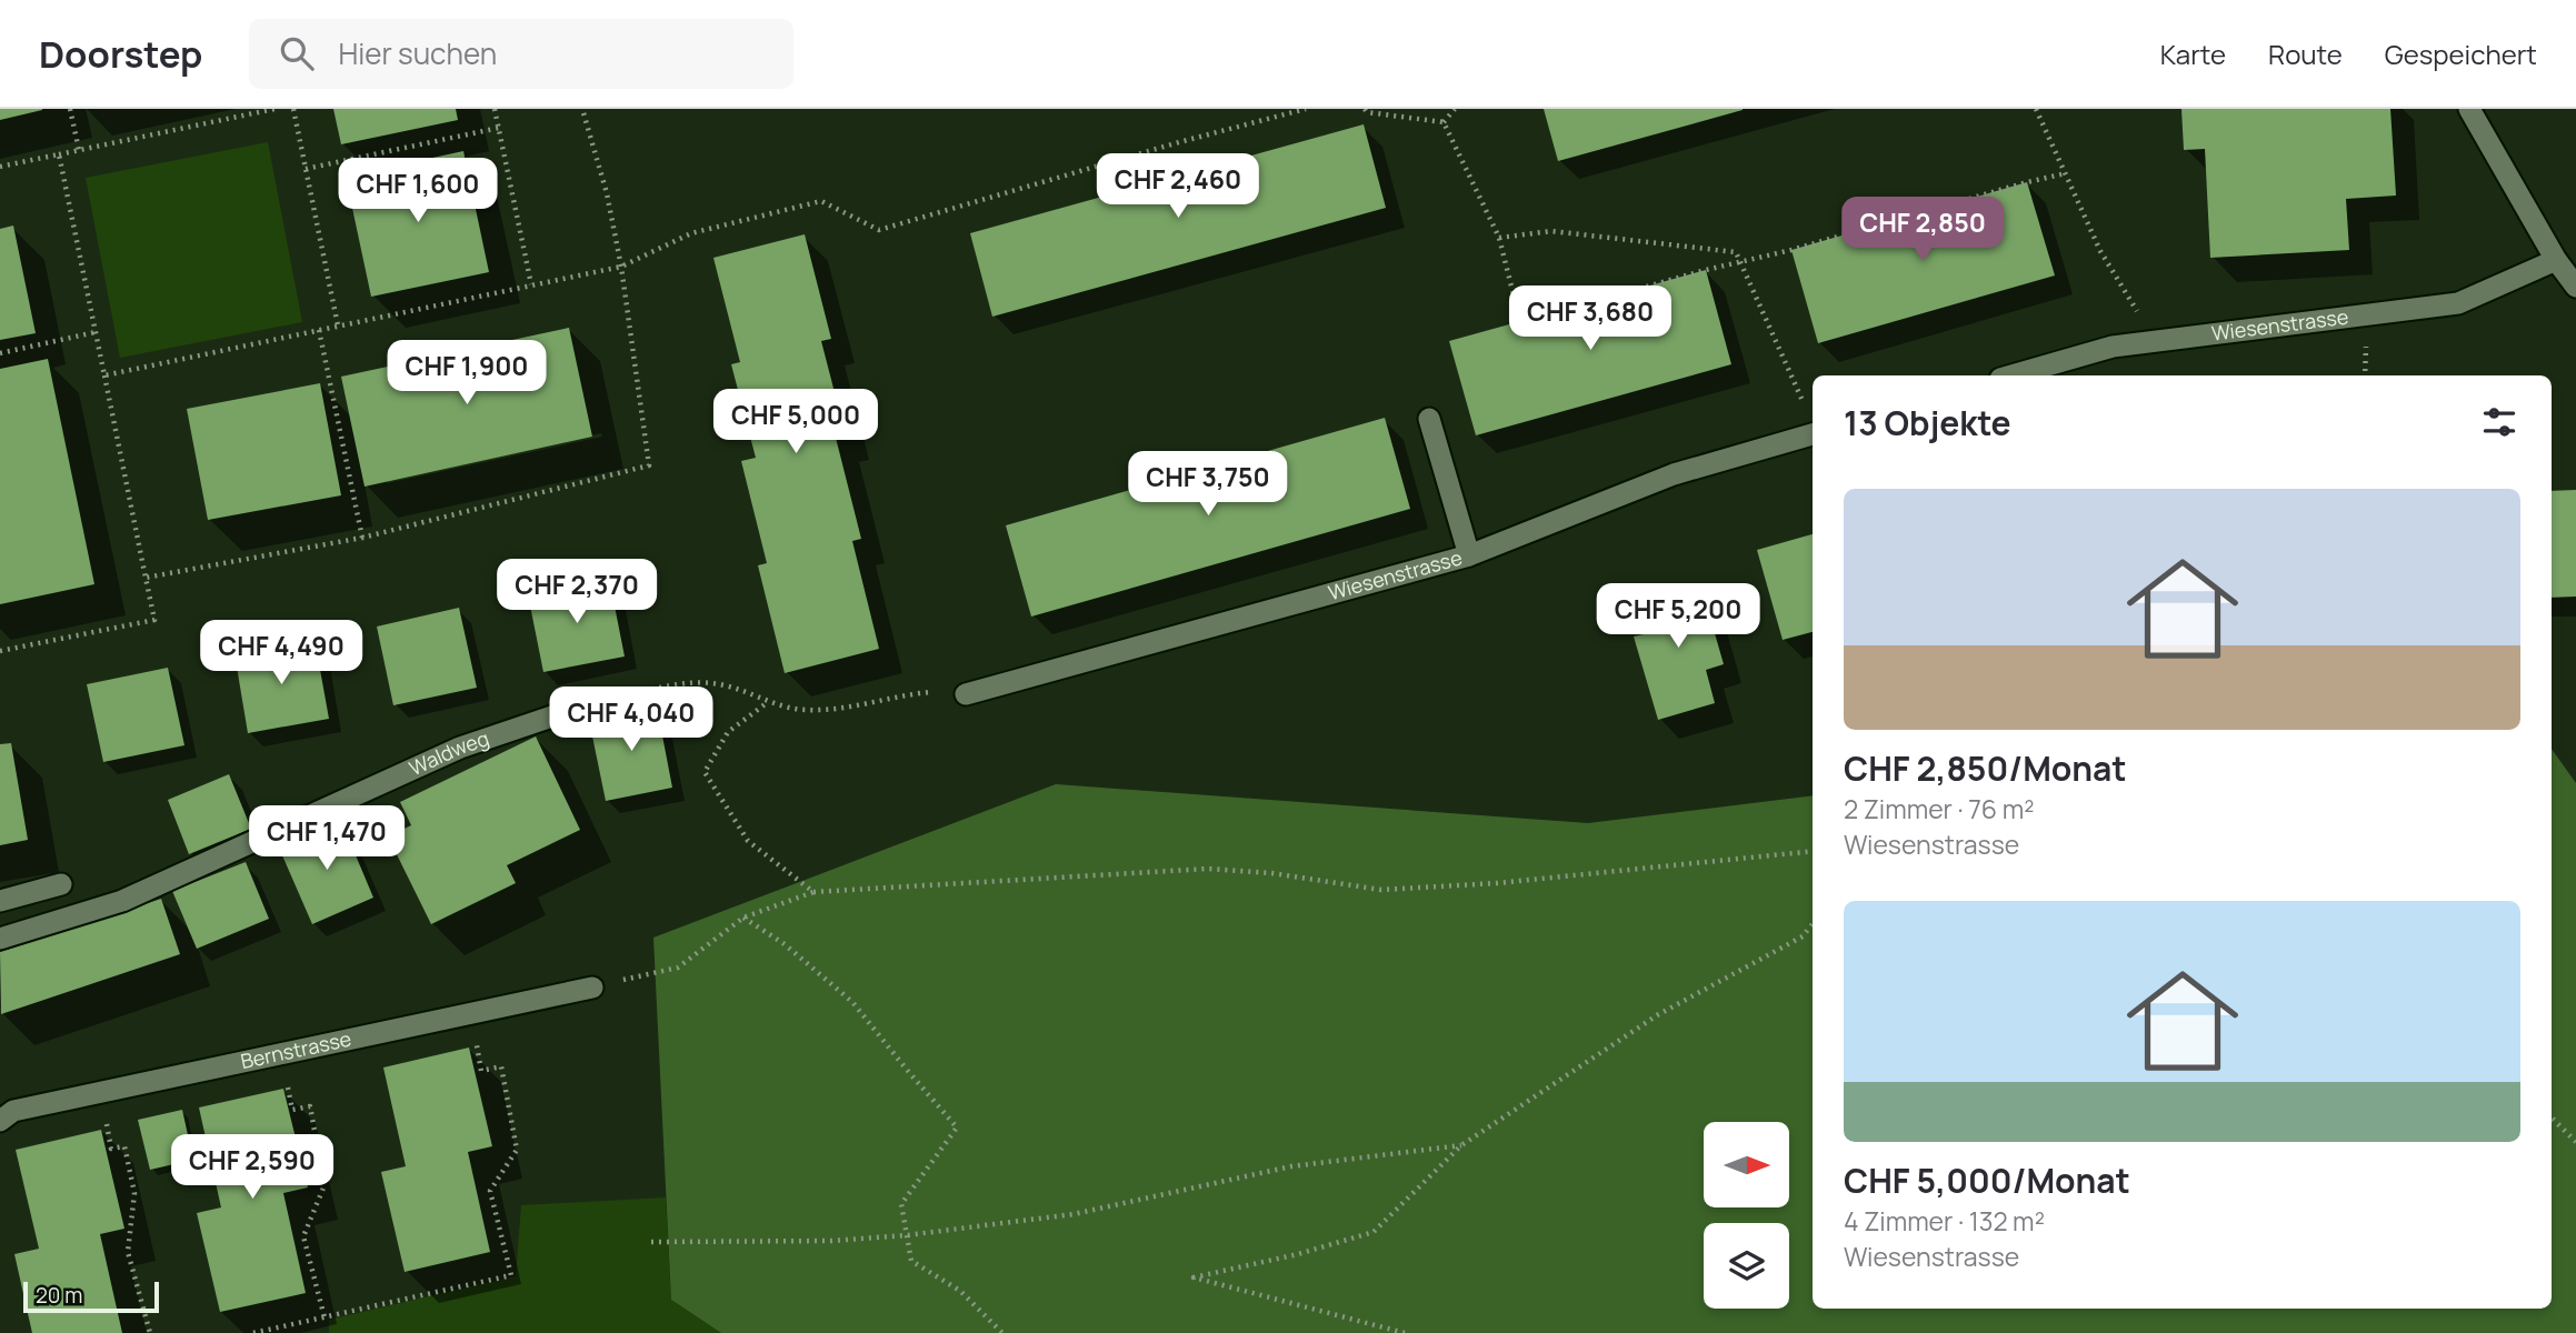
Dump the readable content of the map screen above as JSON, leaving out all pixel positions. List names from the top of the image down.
{
  "streets": {
    "street": ["Wiesenstrasse", "Waldweg", "Bernstrasse"]
  },
  "scale_bar": "20 m",
  "north": "right",
  "page": {
    "header": "Doorstep",
    "search": "Hier suchen",
    "nav": ["Karte", "Route", "Gespeichert"],
    "price": [
      "CHF 2,460",
      "CHF 1,600",
      "CHF 2,850",
      "CHF 3,680",
      "CHF 1,900",
      "CHF 5,000",
      "CHF 3,750",
      "CHF 2,370",
      "CHF 5,200",
      "CHF 4,490",
      "CHF 4,040",
      "CHF 1,470",
      "CHF 2,590"
    ],
    "heading": "13 Objekte",
    "list": [
      {
        "name": "CHF 2,850/Monat",
        "note": "2 Zimmer · 76 m² · Wiesenstrasse"
      },
      {
        "name": "CHF 5,000/Monat",
        "note": "4 Zimmer · 132 m² · Wiesenstrasse"
      }
    ],
    "scale": "20 m"
  }
}
